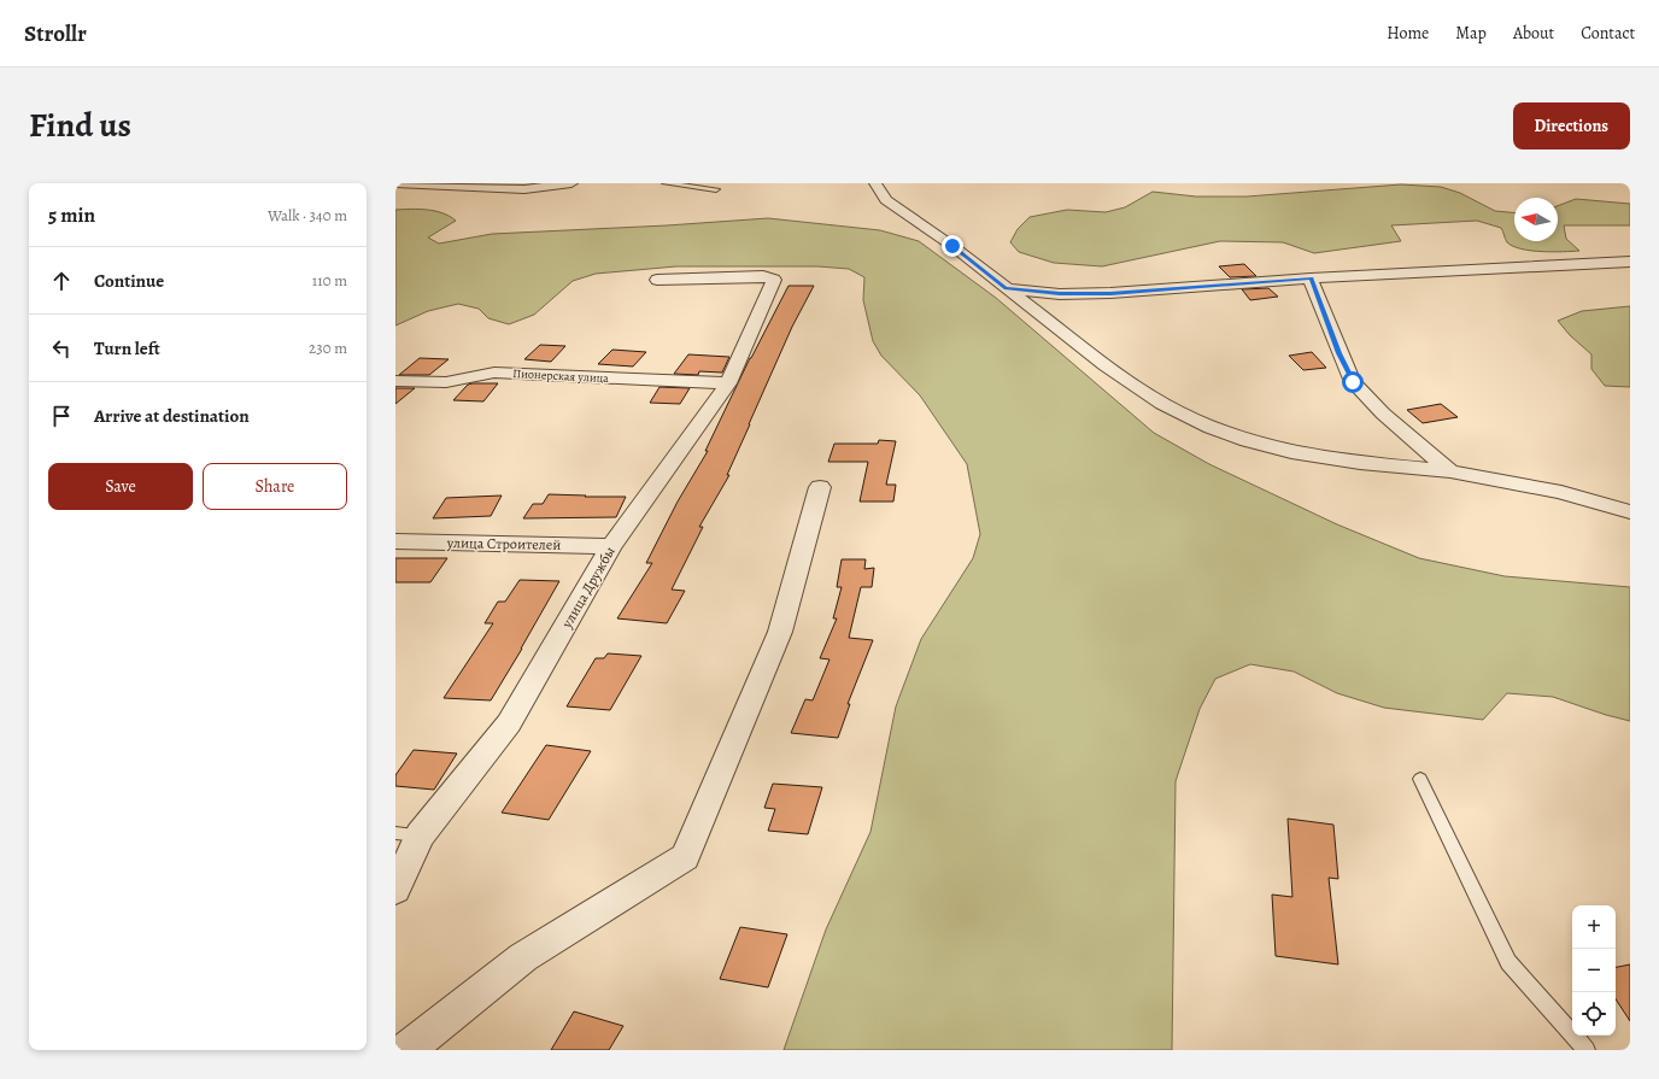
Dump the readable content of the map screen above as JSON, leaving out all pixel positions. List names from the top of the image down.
{
  "streets": {
    "street": ["Пионерская улица", "улица Строителей", "улица Дружбы"]
  },
  "crossings": [
    ["Пионерская улица", "улица Дружбы"],
    ["улица Строителей", "улица Дружбы"]
  ],
  "north": "left",
  "page": {
    "header": "Strollr",
    "nav": [
      "Home",
      "Map",
      "About",
      "Contact"
    ],
    "title": "Find us",
    "buttons": [
      "Directions",
      ["Save", "Share"]
    ],
    "heading": ["5 min", "Walk · 340 m"],
    "list": [
      ["Continue", "110 m"],
      ["Turn left", "230 m"],
      "Arrive at destination"
    ],
    "map_buttons": ["+", "−"]
  }
}
